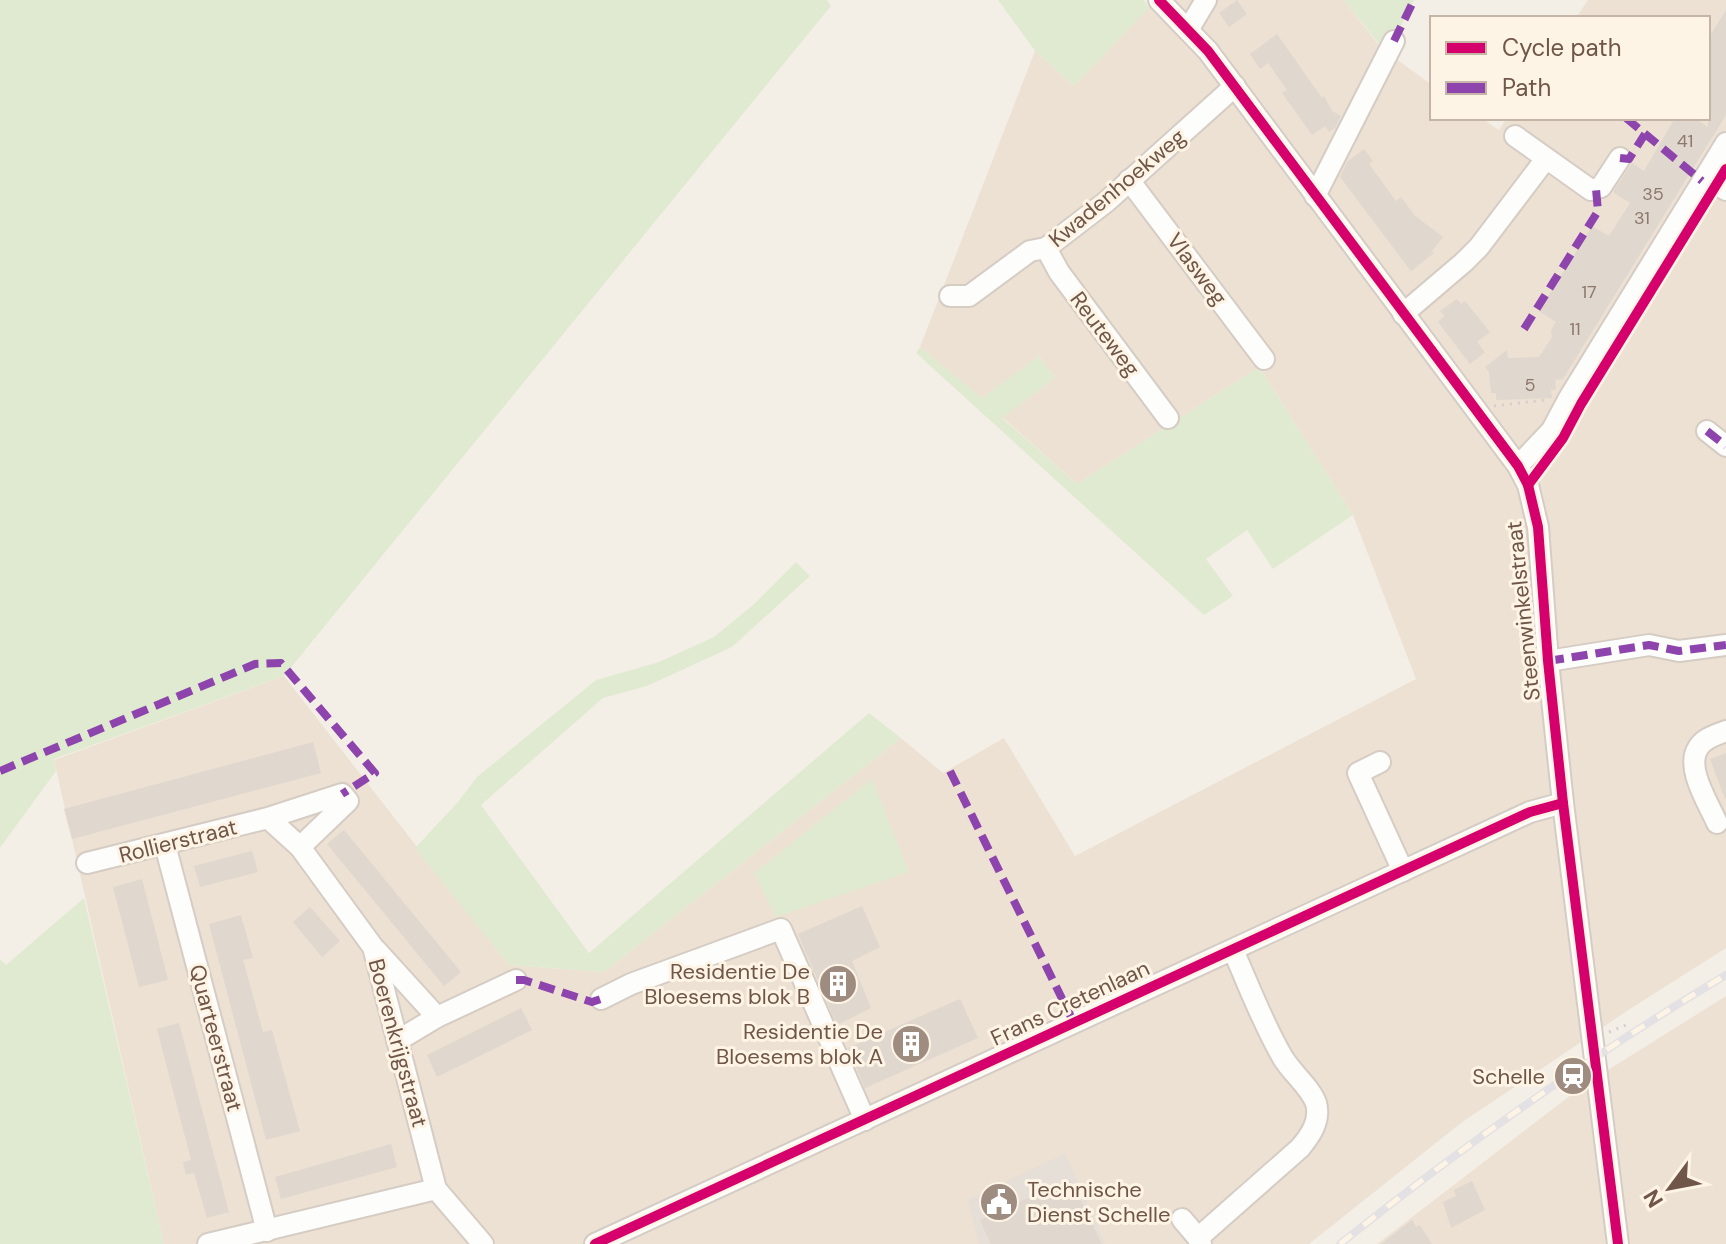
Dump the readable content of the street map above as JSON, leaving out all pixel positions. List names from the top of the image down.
{
  "streets": {
    "street": [
      "Kwadenhoekweg",
      "Vlasweg",
      "Reuteweg",
      "Steenwinkelstraat",
      "Rollierstraat",
      "Frans Cretenlaan",
      "Quarteerstraat",
      "Boerenkrijgstraat"
    ]
  },
  "crossings": [
    ["Kwadenhoekweg", "Vlasweg"],
    ["Kwadenhoekweg", "Reuteweg"],
    ["Kwadenhoekweg", "Steenwinkelstraat"],
    ["Steenwinkelstraat", "Frans Cretenlaan"],
    ["Rollierstraat", "Quarteerstraat"],
    ["Rollierstraat", "Boerenkrijgstraat"]
  ],
  "places": {
    "building": ["Residentie De Bloesems blok B", "Residentie De Bloesems blok A"],
    "station": ["Schelle"],
    "public building": ["Technische Dienst Schelle"]
  },
  "house_numbers": [
    "41",
    "35",
    "31",
    "17",
    "11",
    "5"
  ],
  "legend": ["Cycle path", "Path"],
  "north": "bottom left"
}
